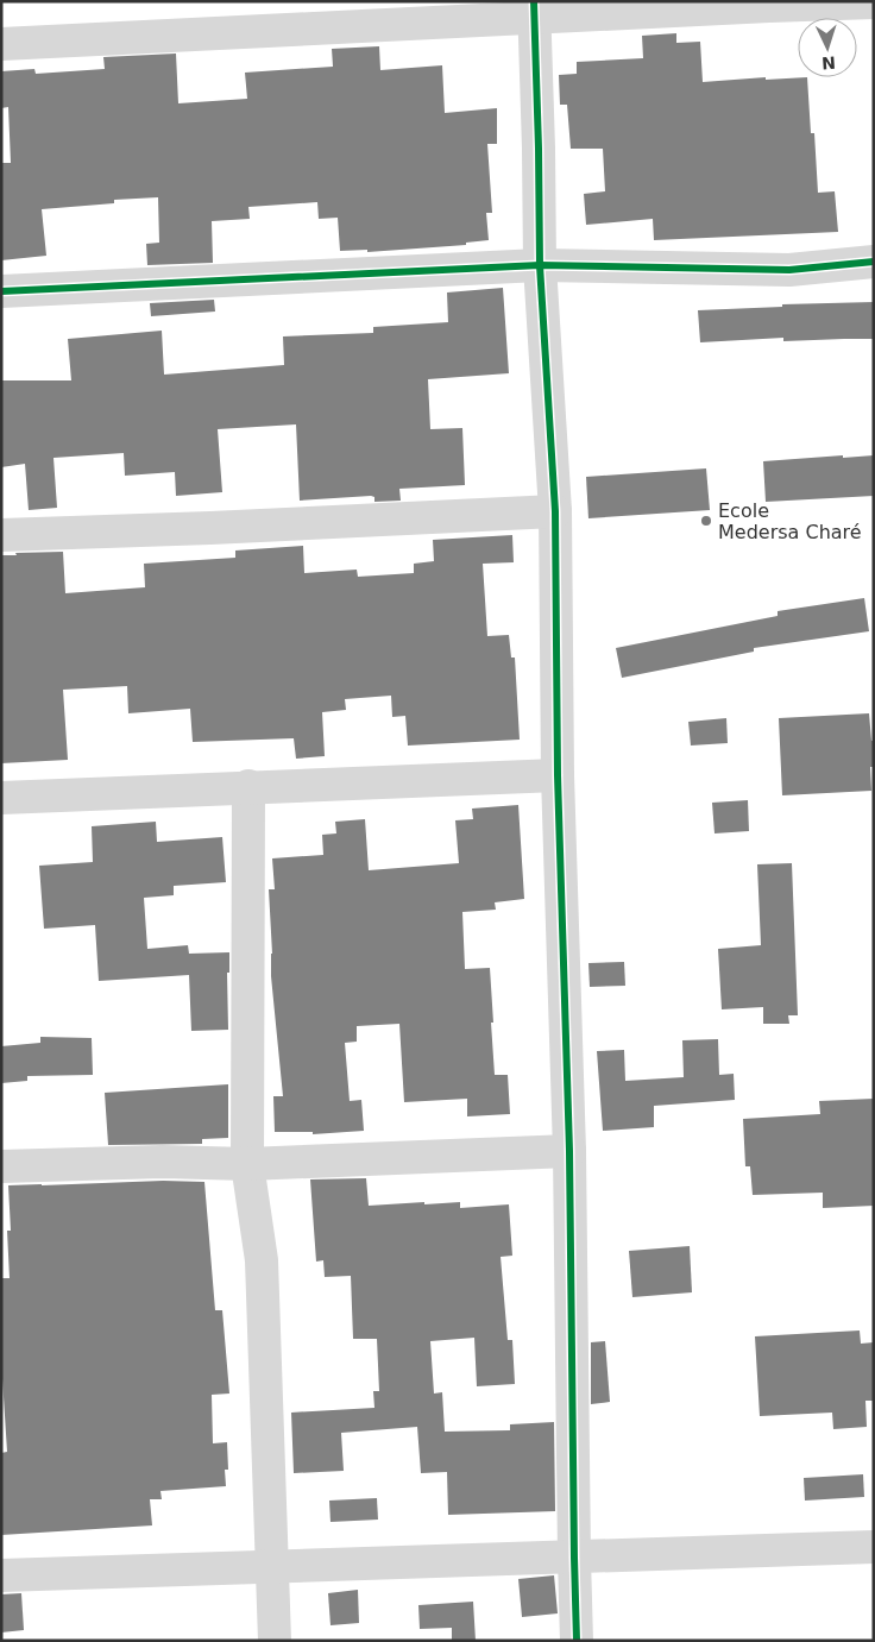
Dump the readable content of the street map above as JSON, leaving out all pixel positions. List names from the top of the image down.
{
  "places": ["Ecole Medersa Charé"],
  "north": "bottom"
}
